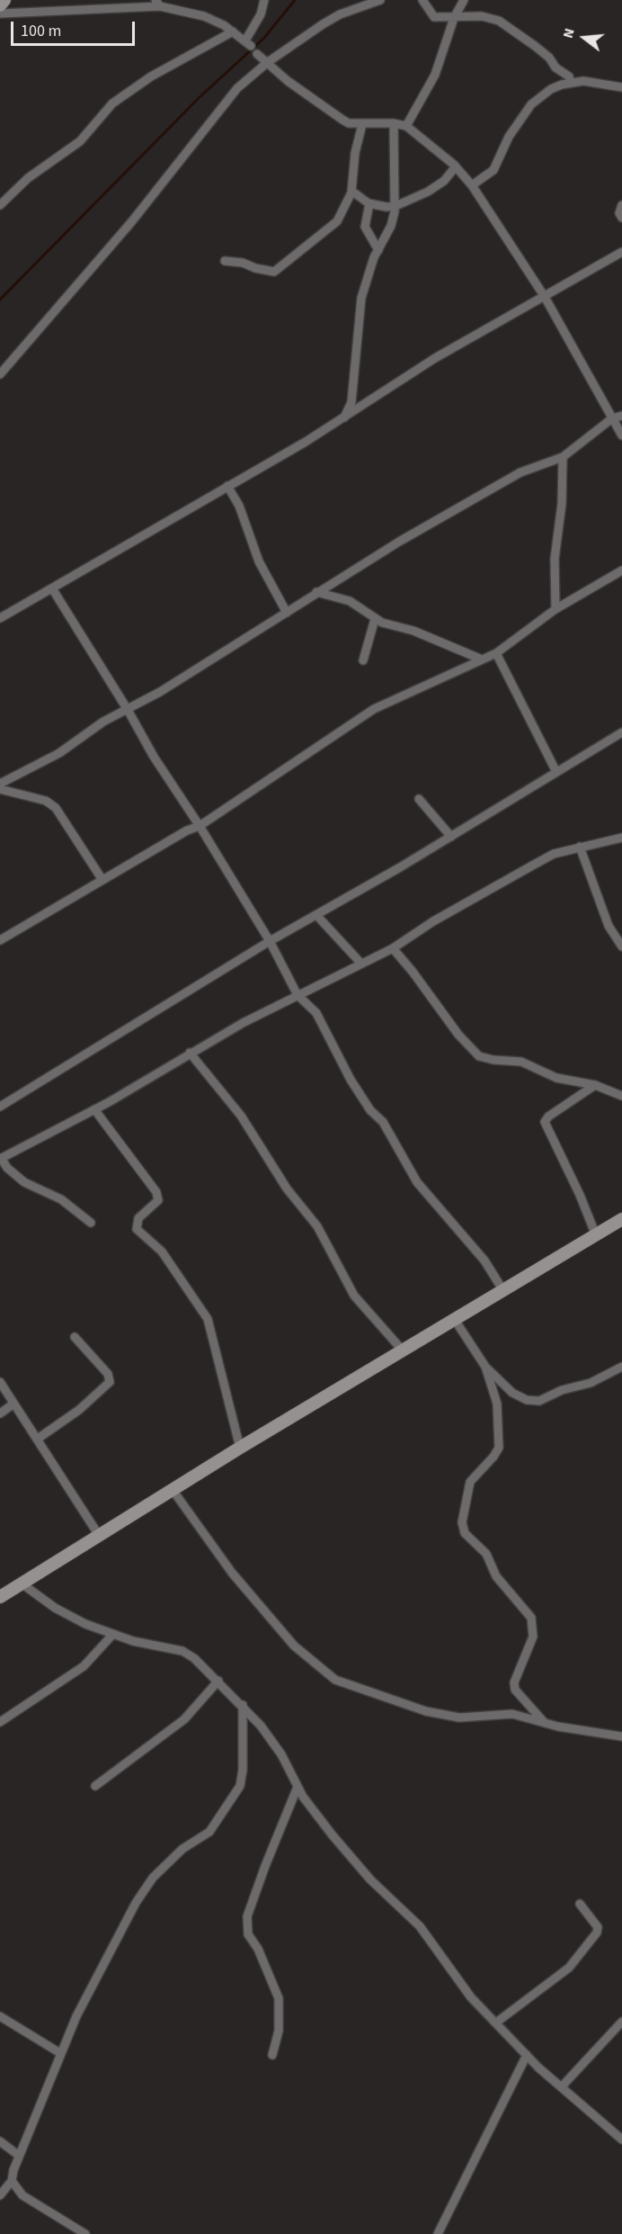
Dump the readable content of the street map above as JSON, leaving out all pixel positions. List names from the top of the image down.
{
  "scale_bar": "100 m",
  "north": "left"
}
